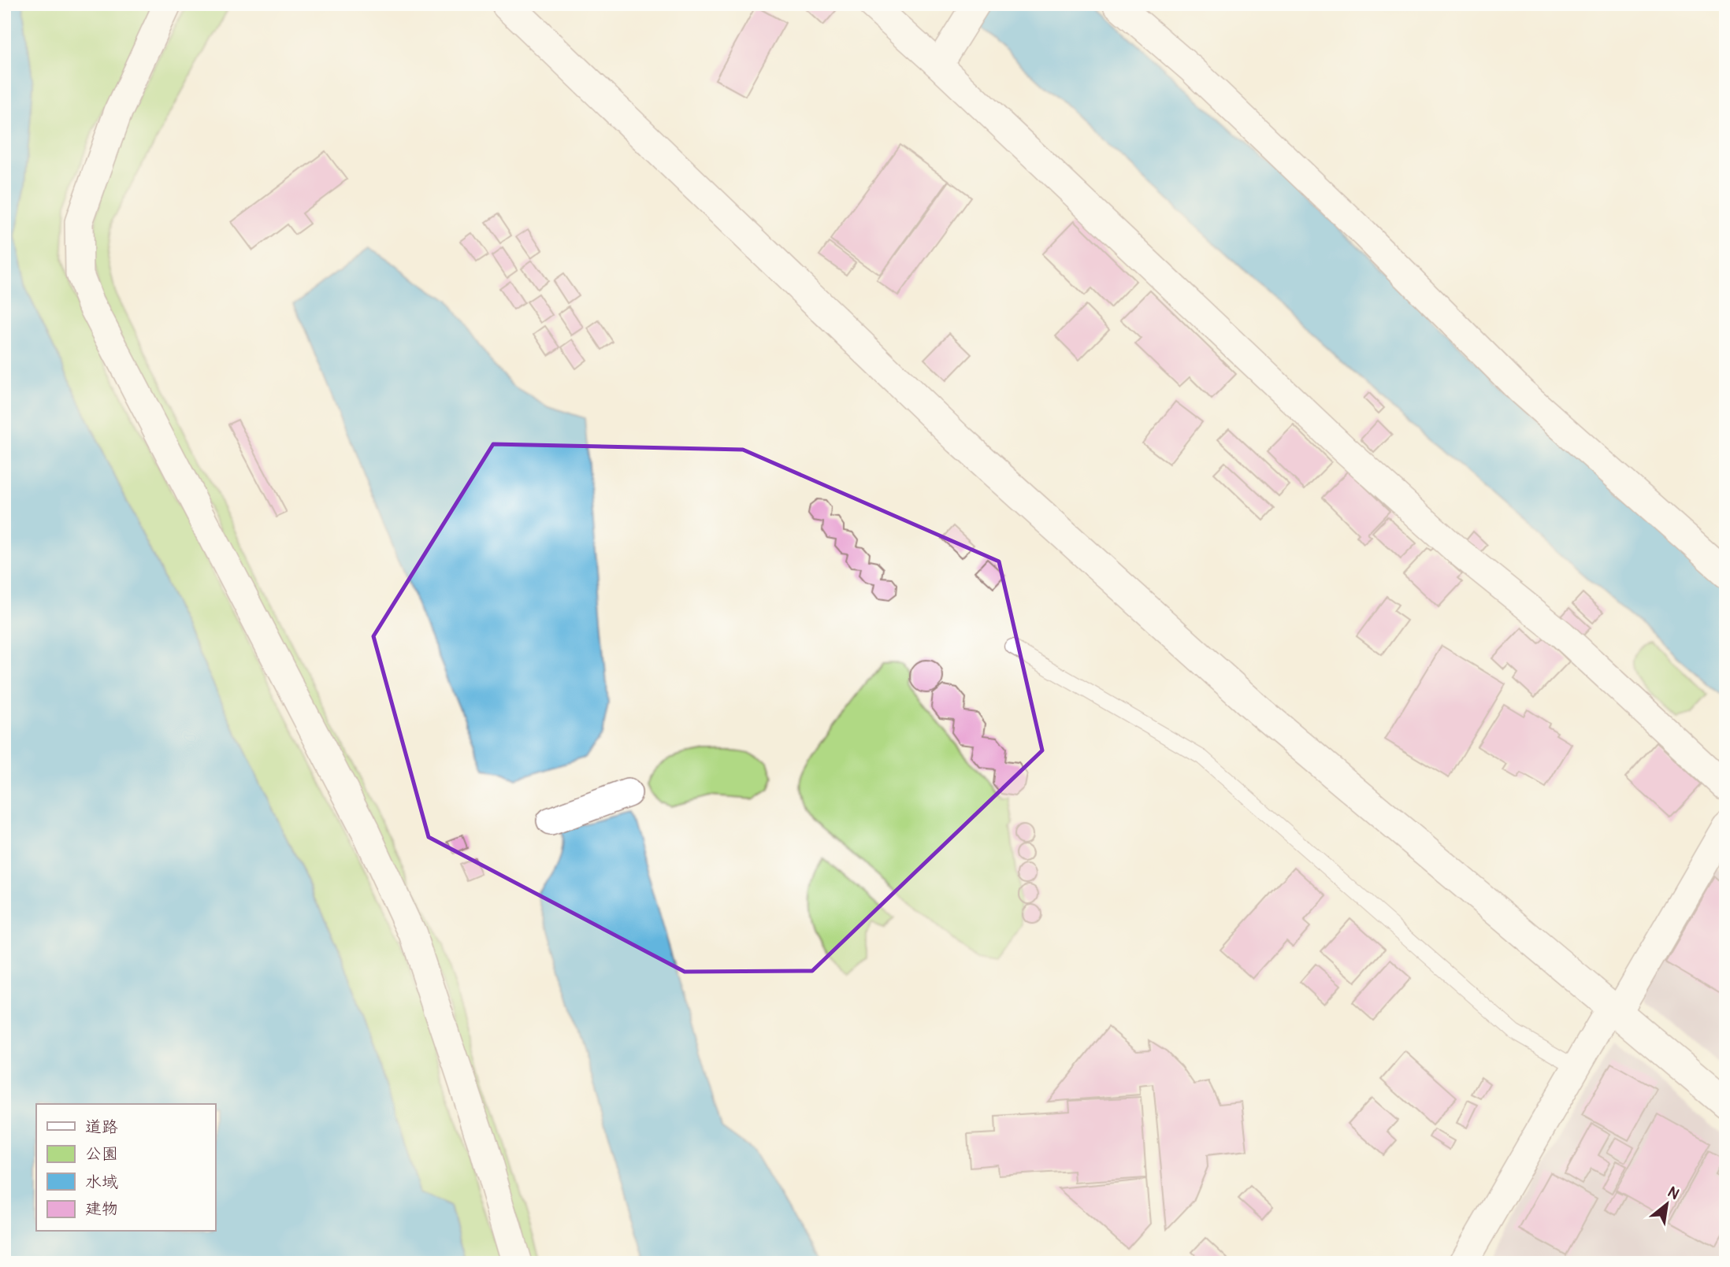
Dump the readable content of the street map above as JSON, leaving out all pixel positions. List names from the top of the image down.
{
  "legend": [
    "道路",
    "公園",
    "水域",
    "建物"
  ],
  "north": "top right"
}
